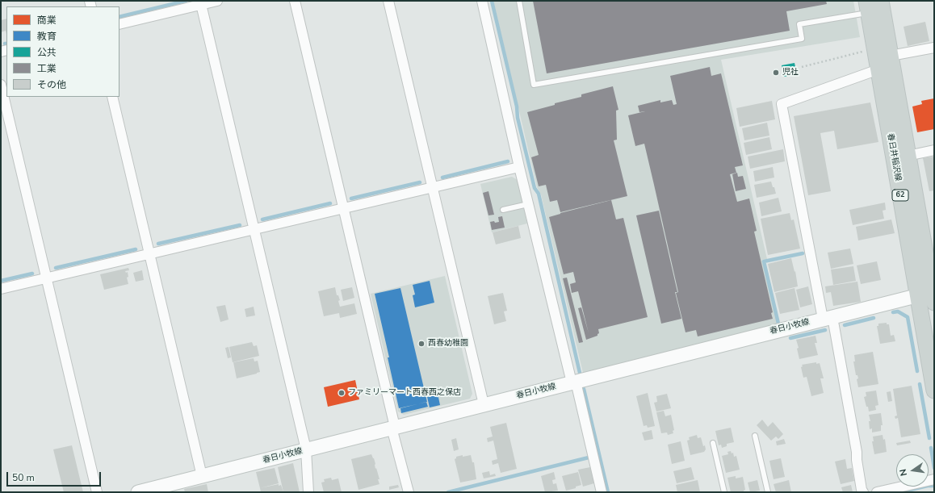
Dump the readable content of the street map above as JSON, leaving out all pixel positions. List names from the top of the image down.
{
  "streets": {
    "main road": ["春日井稲沢線", "62", "春日小牧線"]
  },
  "crossings": [
    ["春日井稲沢線", "春日小牧線"]
  ],
  "places": ["児社", "西春幼稚園", "ファミリーマート西春西之保店"],
  "legend": [
    "商業",
    "教育",
    "公共",
    "工業",
    "その他"
  ],
  "scale_bar": "50 m",
  "north": "left"
}
